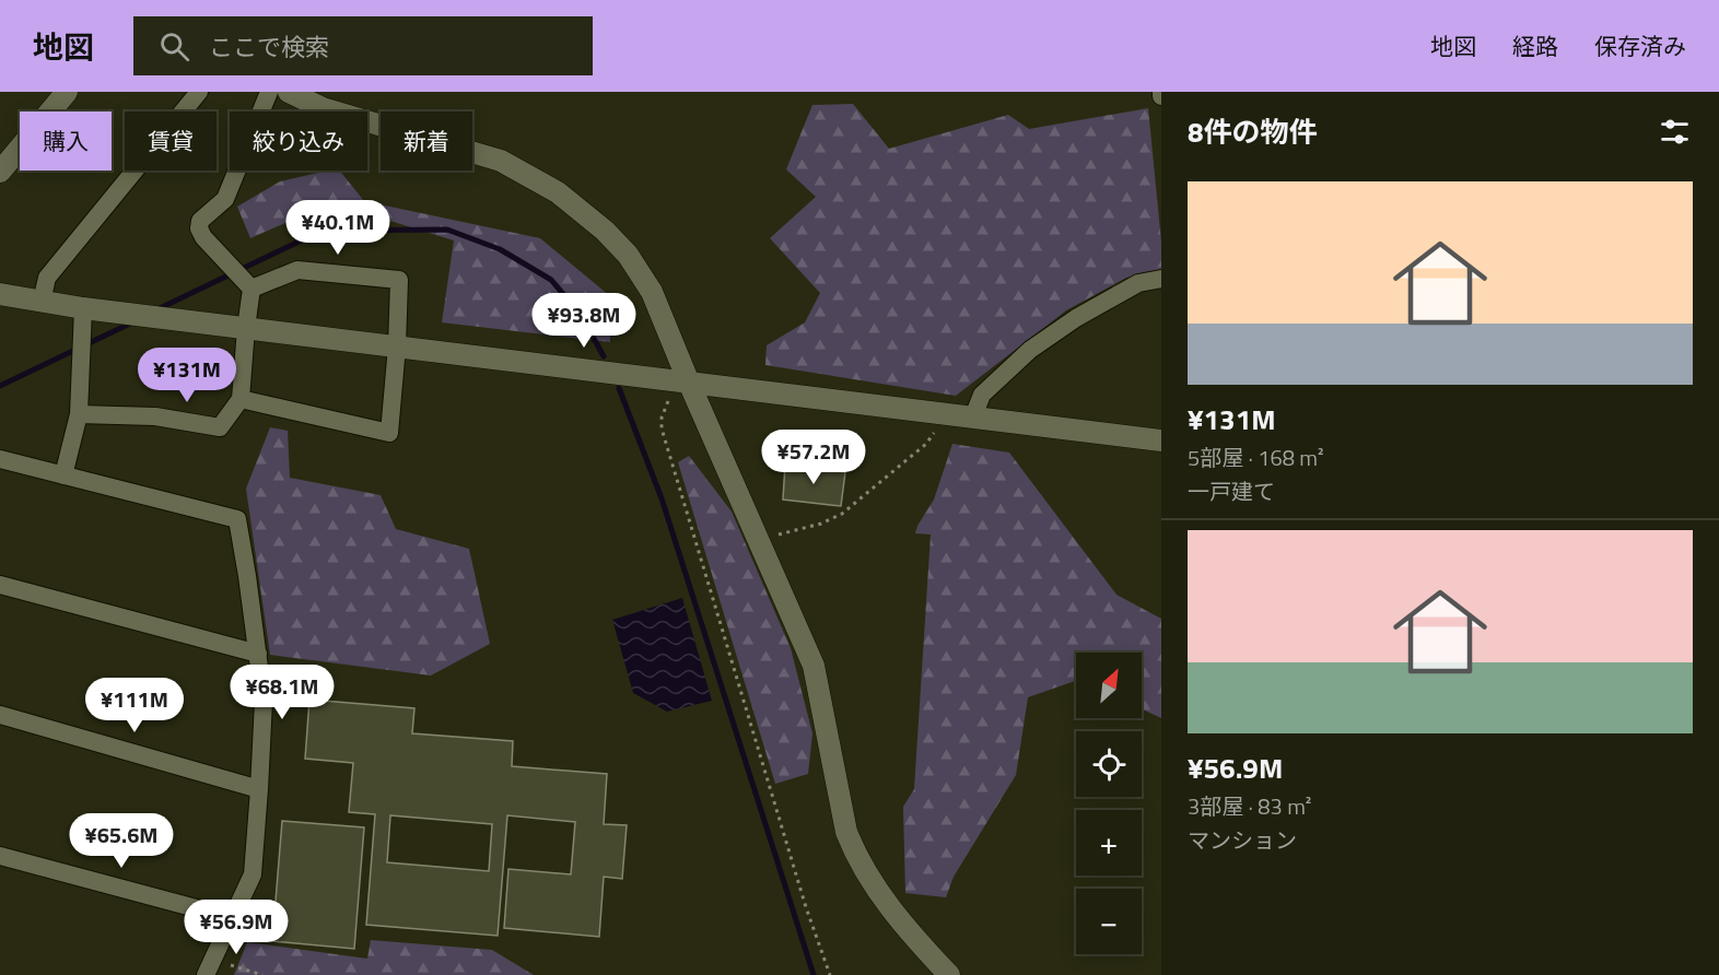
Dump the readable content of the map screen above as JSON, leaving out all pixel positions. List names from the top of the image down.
{
  "north": "top right",
  "page": {
    "header": "地図",
    "search": "ここで検索",
    "nav": ["地図", "経路", "保存済み"],
    "heading": "8件の物件",
    "chip": [
      "購入",
      "賃貸",
      "絞り込み",
      "新着"
    ],
    "list": [
      {
        "name": "¥131M",
        "note": "5部屋 · 168 m² · 一戸建て"
      },
      {
        "name": "¥56.9M",
        "note": "3部屋 · 83 m² · マンション"
      }
    ],
    "price": [
      "¥40.1M",
      "¥93.8M",
      "¥131M",
      "¥57.2M",
      "¥68.1M",
      "¥111M",
      "¥65.6M",
      "¥56.9M"
    ],
    "map_buttons": ["+", "−"]
  }
}
